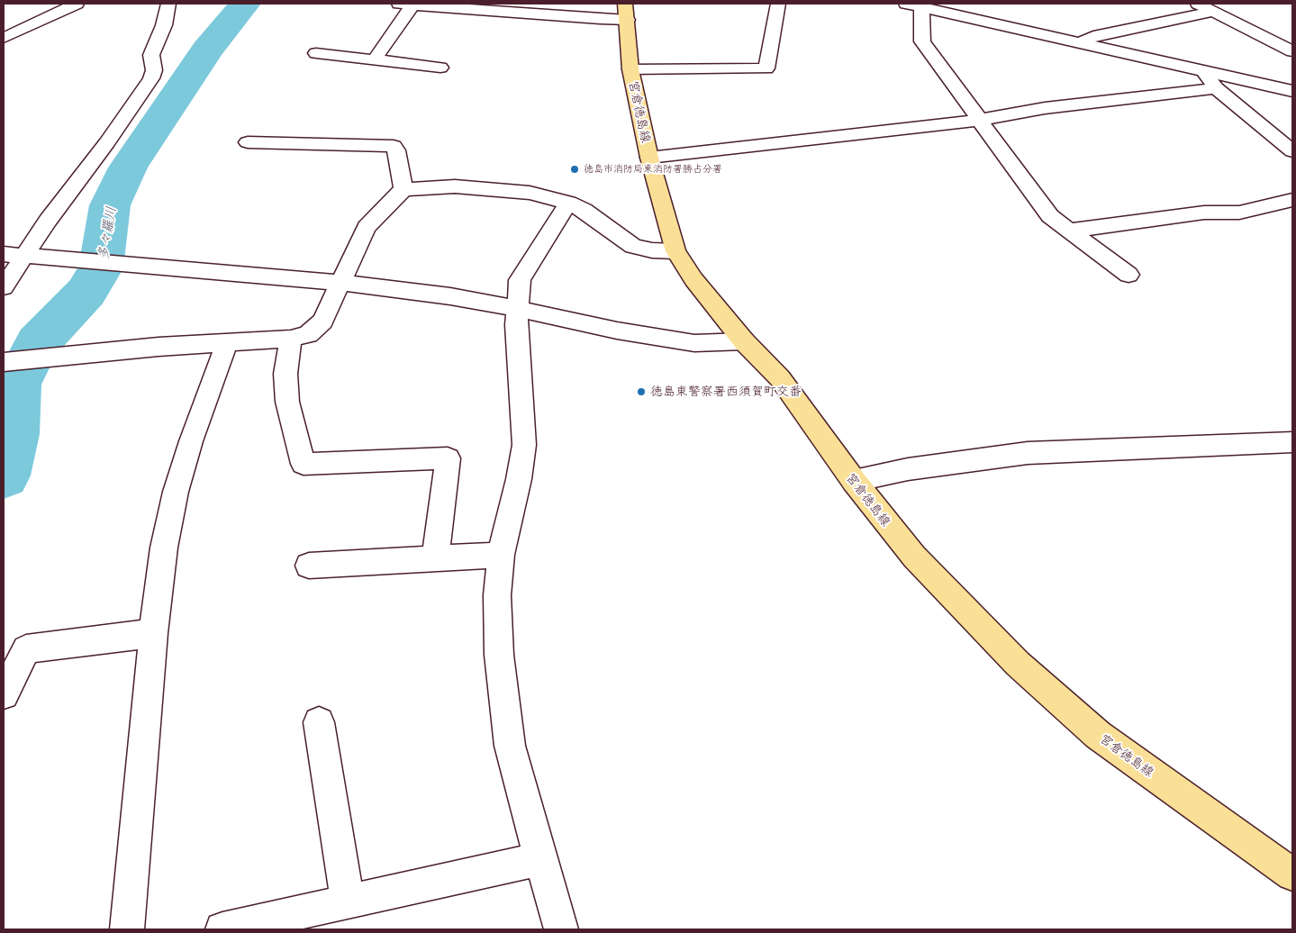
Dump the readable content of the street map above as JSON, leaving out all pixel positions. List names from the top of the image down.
{
  "streets": {
    "main road": ["宮倉徳島線"]
  },
  "water": ["多々羅川"],
  "places": ["徳島市消防局東消防署勝占分署", "徳島東警察署西須賀町交番"]
}
